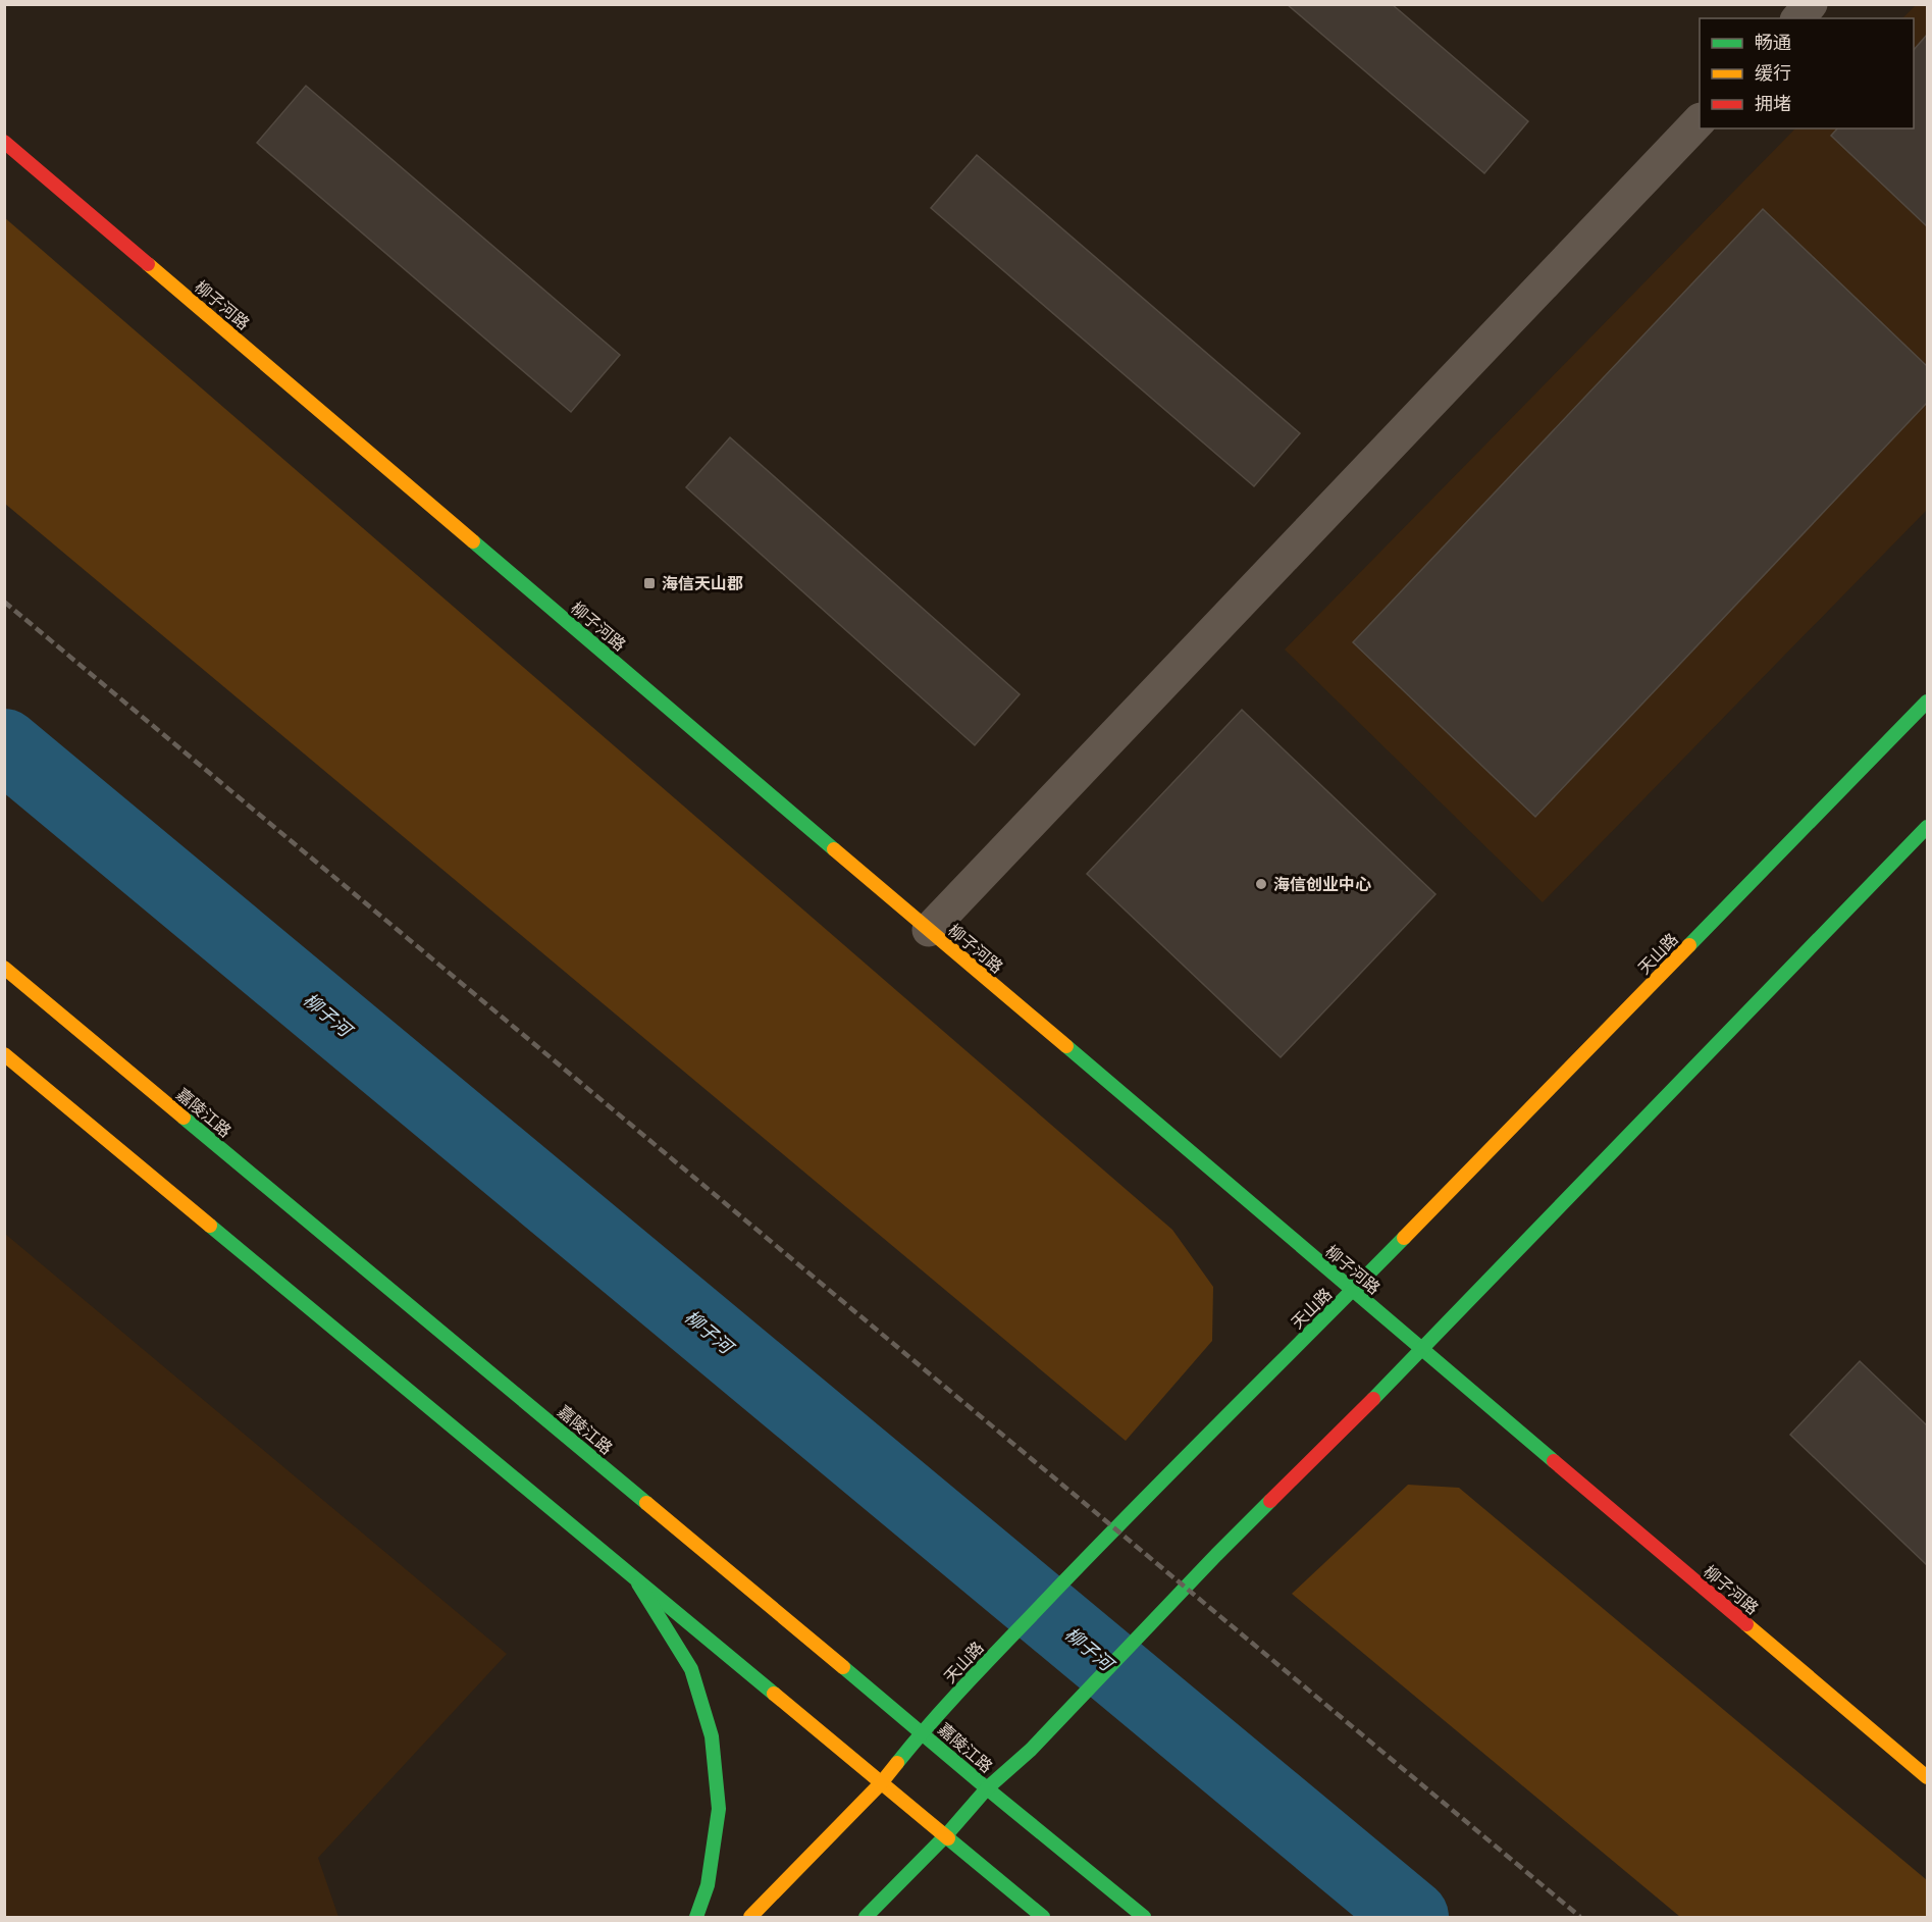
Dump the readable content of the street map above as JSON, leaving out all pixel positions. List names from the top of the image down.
{
  "streets": {
    "street": ["柳子河路", "天山路", "嘉陵江路"]
  },
  "crossings": [
    ["柳子河路", "天山路"],
    ["天山路", "嘉陵江路"]
  ],
  "water": ["柳子河"],
  "places": {
    "transit": ["海信天山郡"],
    "other": ["海信创业中心"]
  },
  "legend": ["畅通", "缓行", "拥堵"]
}
